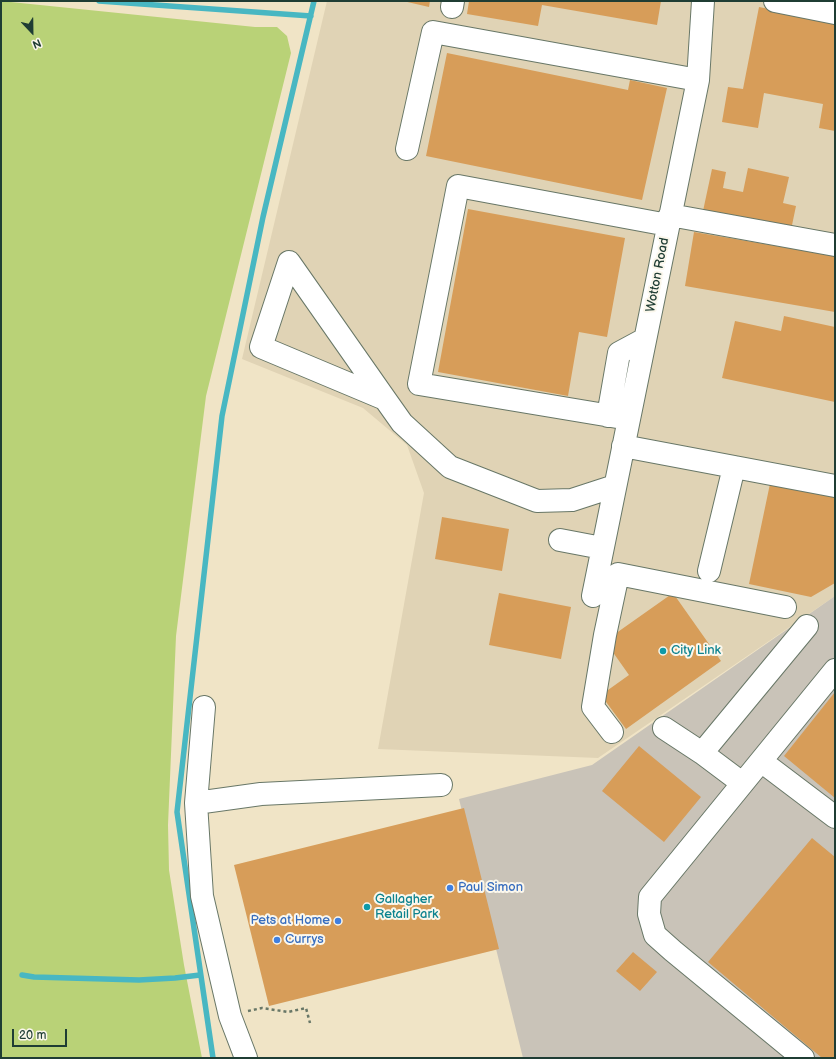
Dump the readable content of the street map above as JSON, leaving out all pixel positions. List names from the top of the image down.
{
  "streets": {
    "street": ["Wotton Road"]
  },
  "places": [
    "City Link",
    "Paul Simon",
    "Gallagher Retail Park",
    "Pets at Home",
    "Currys"
  ],
  "scale_bar": "20 m",
  "north": "bottom"
}
